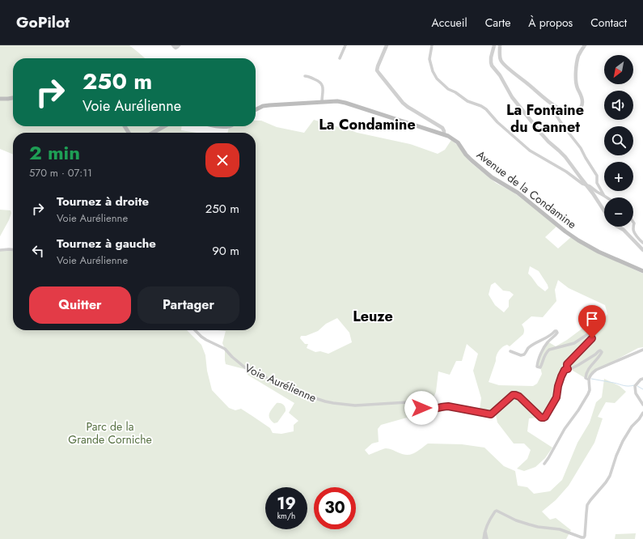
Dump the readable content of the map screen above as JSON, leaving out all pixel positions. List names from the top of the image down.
{
  "streets": {
    "main road": ["Avenue de la Condamine"],
    "street": ["Voie Aurélienne"]
  },
  "districts": ["La Fontaine du Cannet", "La Condamine", "Leuze"],
  "parks": ["Parc de la Grande Corniche"],
  "north": "bottom left",
  "page": {
    "header": "GoPilot",
    "nav": [
      "Accueil",
      "Carte",
      "À propos",
      "Contact"
    ],
    "map_buttons": ["+", "−"],
    "turn": ["250 m", "Voie Aurélienne"],
    "heading": ["2 min", "570 m · 07:11"],
    "list": [
      {
        "name": "Tournez à droite",
        "note": "Voie Aurélienne",
        "value": "250 m"
      },
      {
        "name": "Tournez à gauche",
        "note": "Voie Aurélienne",
        "value": "90 m"
      }
    ],
    "buttons": ["Quitter", "Partager"],
    "speed": "19 km/h",
    "limit": "30"
  }
}
